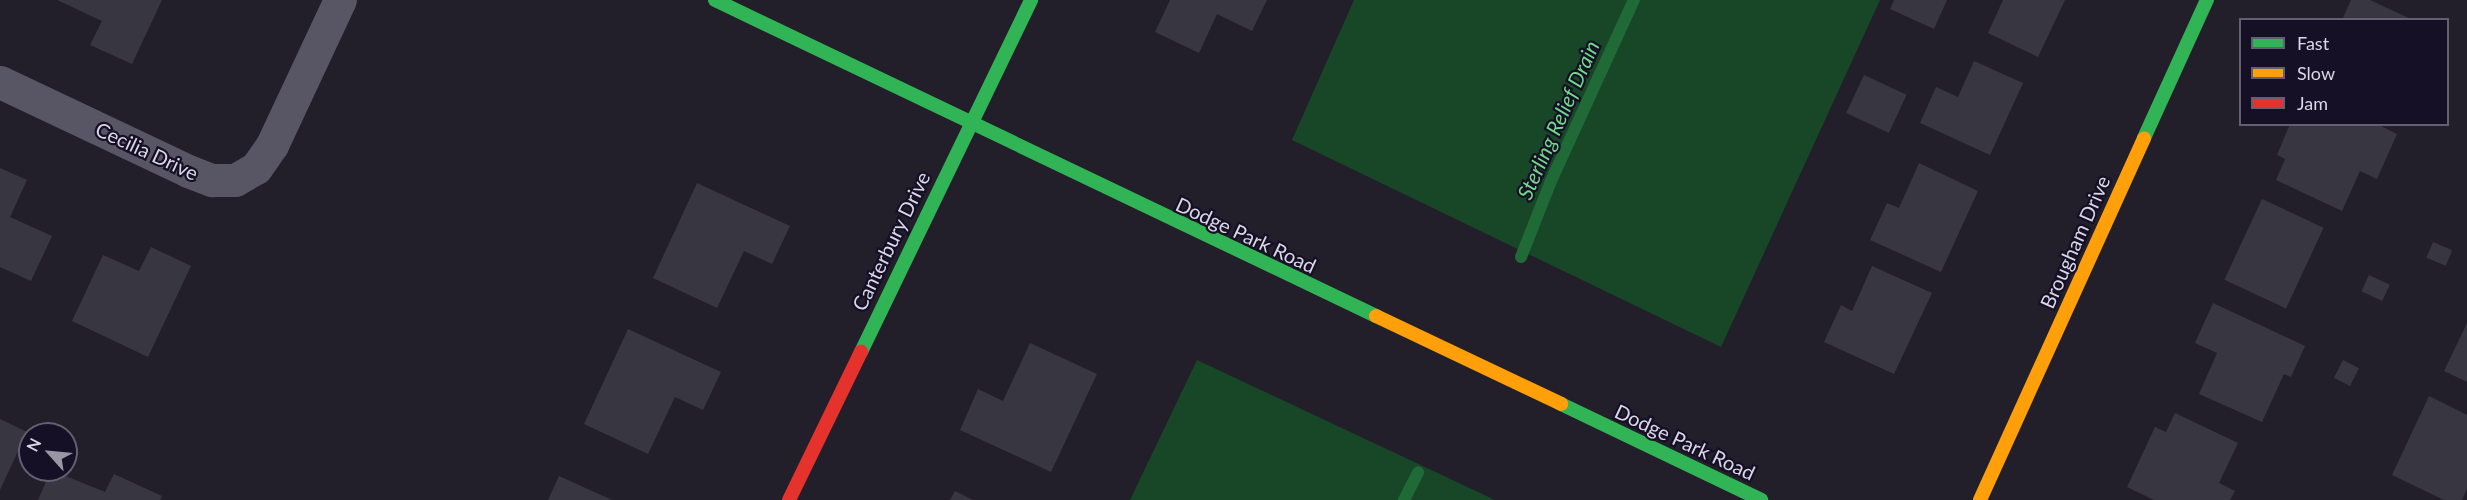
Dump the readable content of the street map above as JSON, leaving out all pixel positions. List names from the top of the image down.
{
  "streets": {
    "street": [
      "Cecilia Drive",
      "Dodge Park Road",
      "Canterbury Drive",
      "Brougham Drive"
    ]
  },
  "crossings": [
    ["Dodge Park Road", "Canterbury Drive"]
  ],
  "water": ["Sterling Relief Drain"],
  "legend": ["Fast", "Slow", "Jam"],
  "north": "top left"
}
